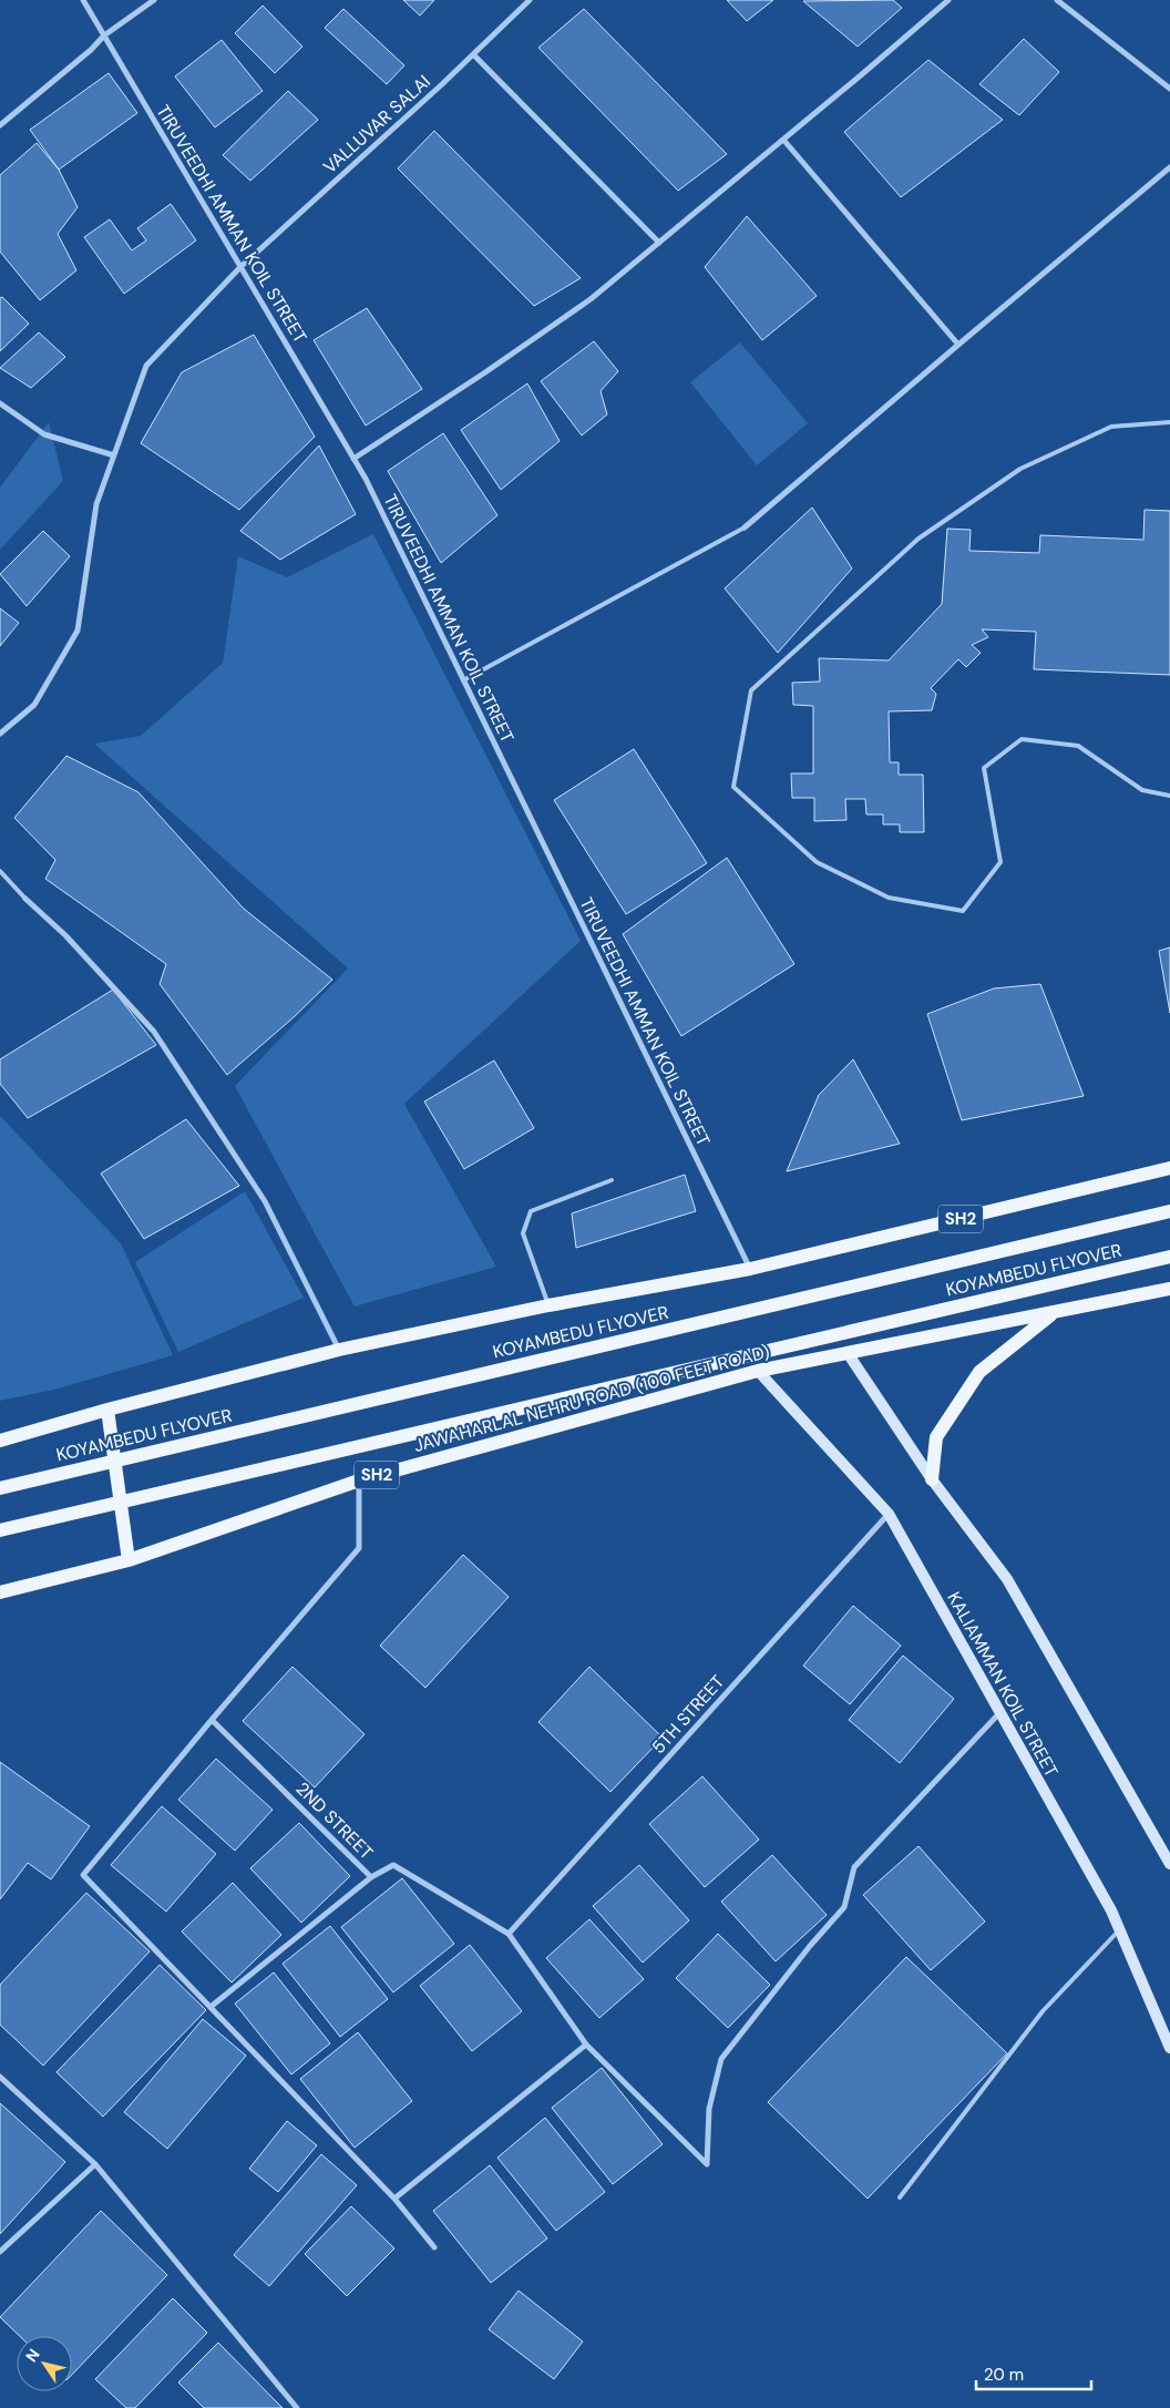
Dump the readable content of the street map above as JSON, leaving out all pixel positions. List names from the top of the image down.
{
  "streets": {
    "main road": [
      "SH2",
      "KOYAMBEDU FLYOVER",
      "JAWAHARLAL NEHRU ROAD (100 FEET ROAD)",
      "KALIAMMAN KOIL STREET"
    ],
    "street": [
      "VALLUVAR SALAI",
      "TIRUVEEDHI AMMAN KOIL STREET",
      "5TH STREET",
      "2ND STREET"
    ]
  },
  "crossings": [
    ["VALLUVAR SALAI", "TIRUVEEDHI AMMAN KOIL STREET"],
    ["TIRUVEEDHI AMMAN KOIL STREET", "SH2"],
    ["JAWAHARLAL NEHRU ROAD (100 FEET ROAD)", "KALIAMMAN KOIL STREET"],
    ["KALIAMMAN KOIL STREET", "5TH STREET"],
    ["5TH STREET", "2ND STREET"]
  ],
  "scale_bar": "20 m",
  "north": "top left"
}
